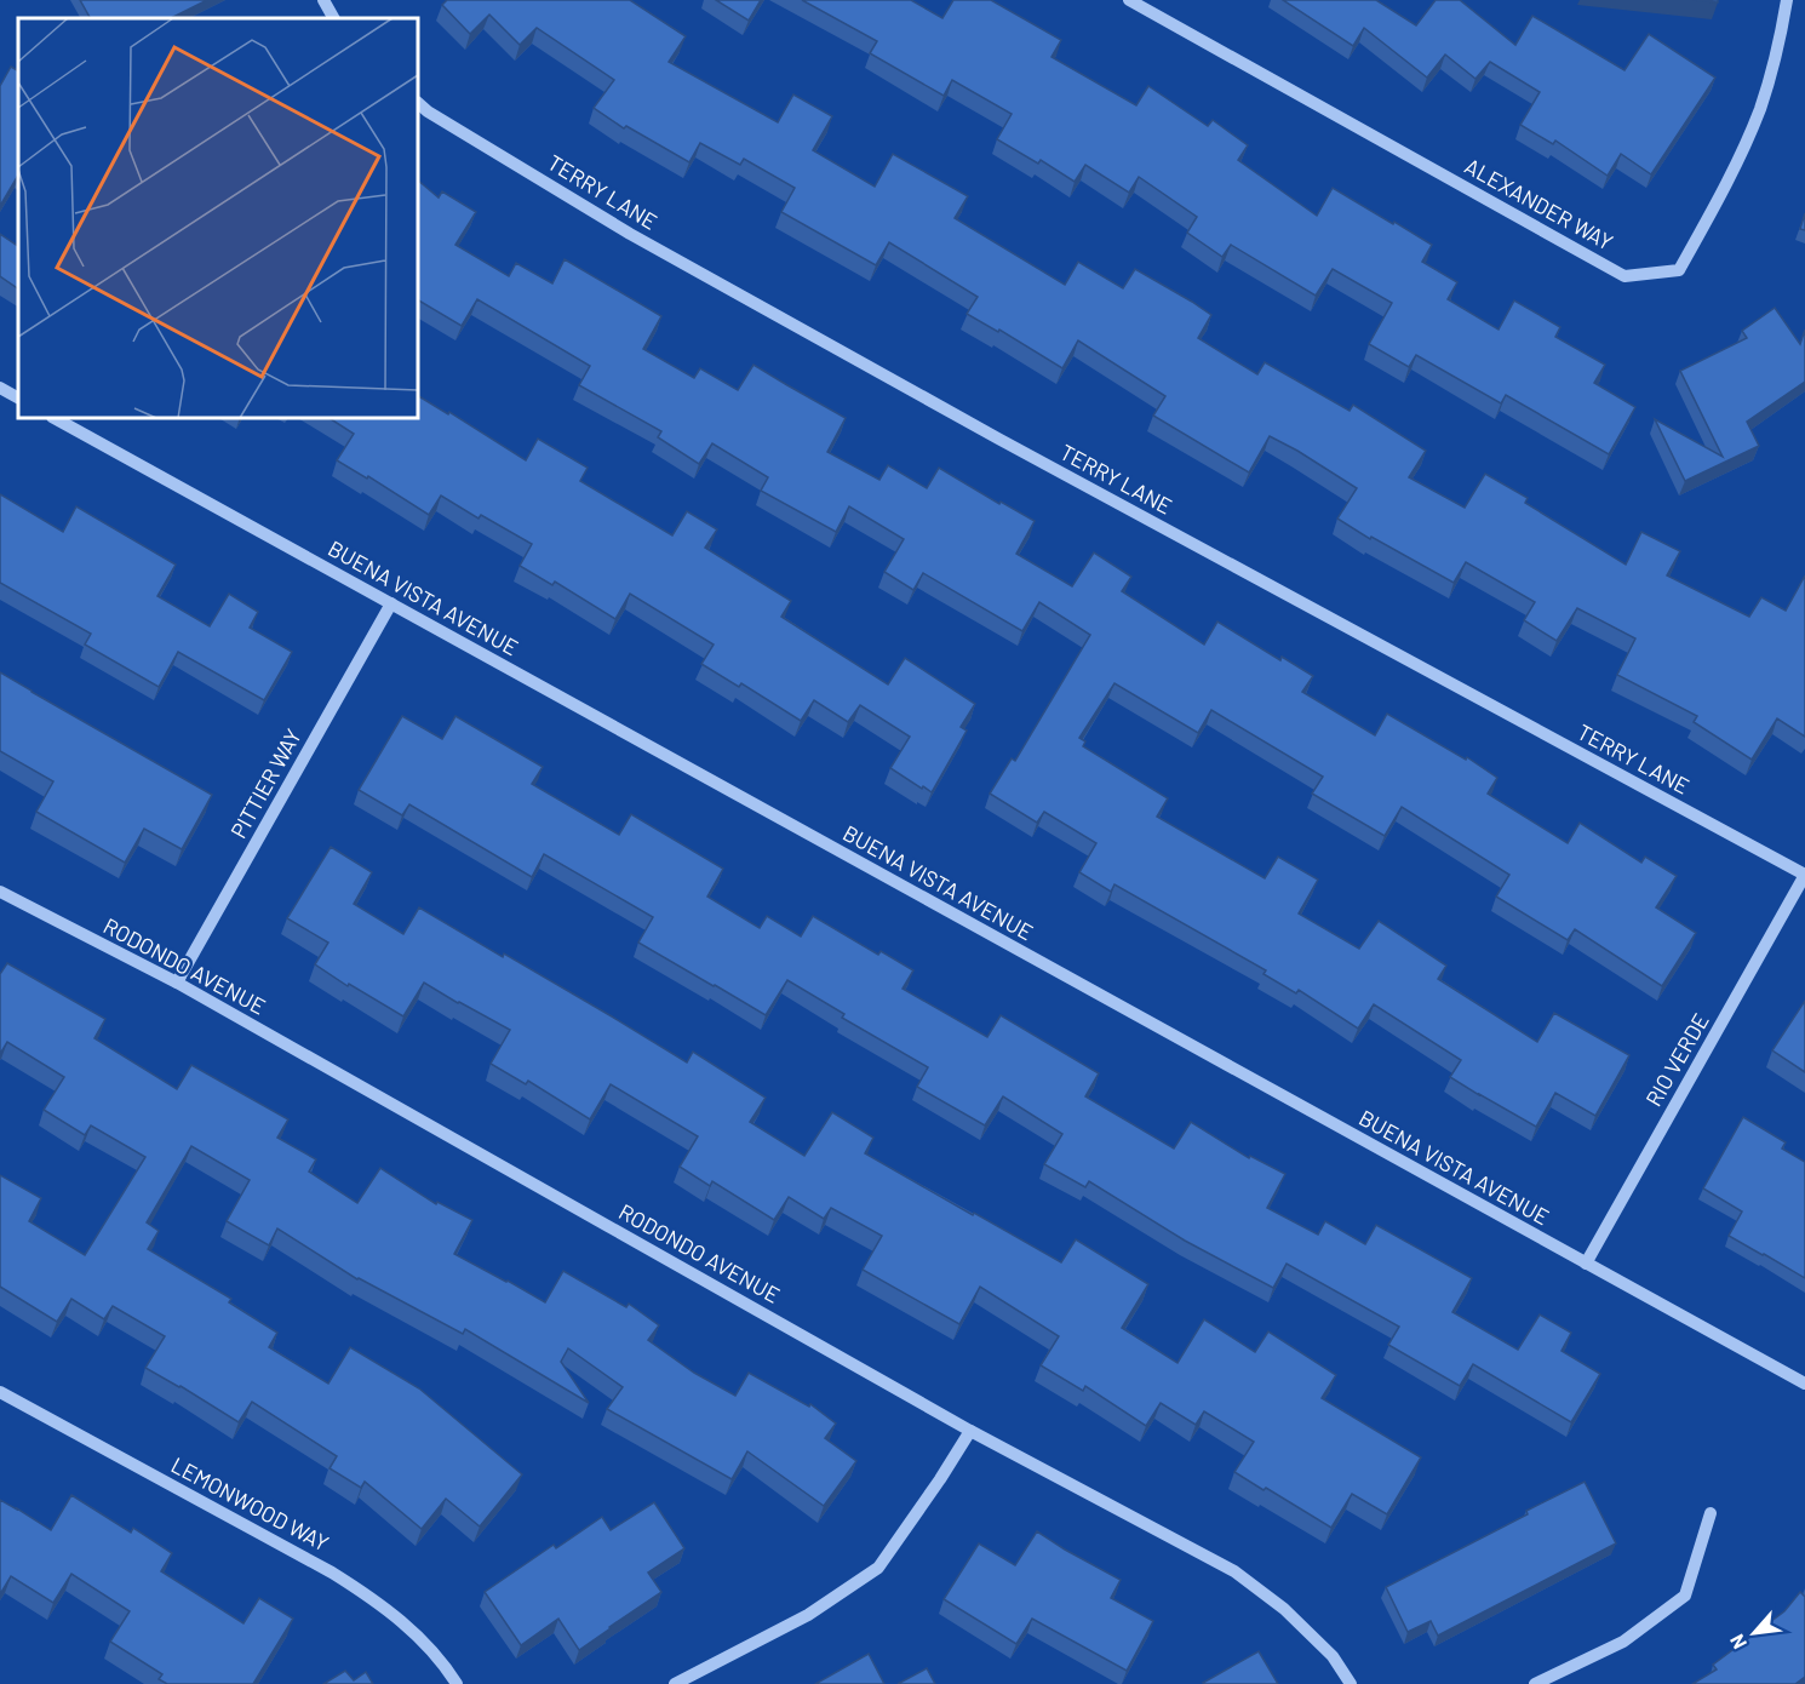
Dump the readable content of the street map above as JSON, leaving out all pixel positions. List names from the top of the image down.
{
  "streets": {
    "street": [
      "TERRY LANE",
      "ALEXANDER WAY",
      "BUENA VISTA AVENUE",
      "PITTIER WAY",
      "RODONDO AVENUE",
      "RIO VERDE",
      "LEMONWOOD WAY"
    ]
  },
  "crossings": [
    ["TERRY LANE", "RIO VERDE"],
    ["BUENA VISTA AVENUE", "PITTIER WAY"],
    ["BUENA VISTA AVENUE", "RIO VERDE"],
    ["PITTIER WAY", "RODONDO AVENUE"]
  ],
  "north": "bottom left"
}
